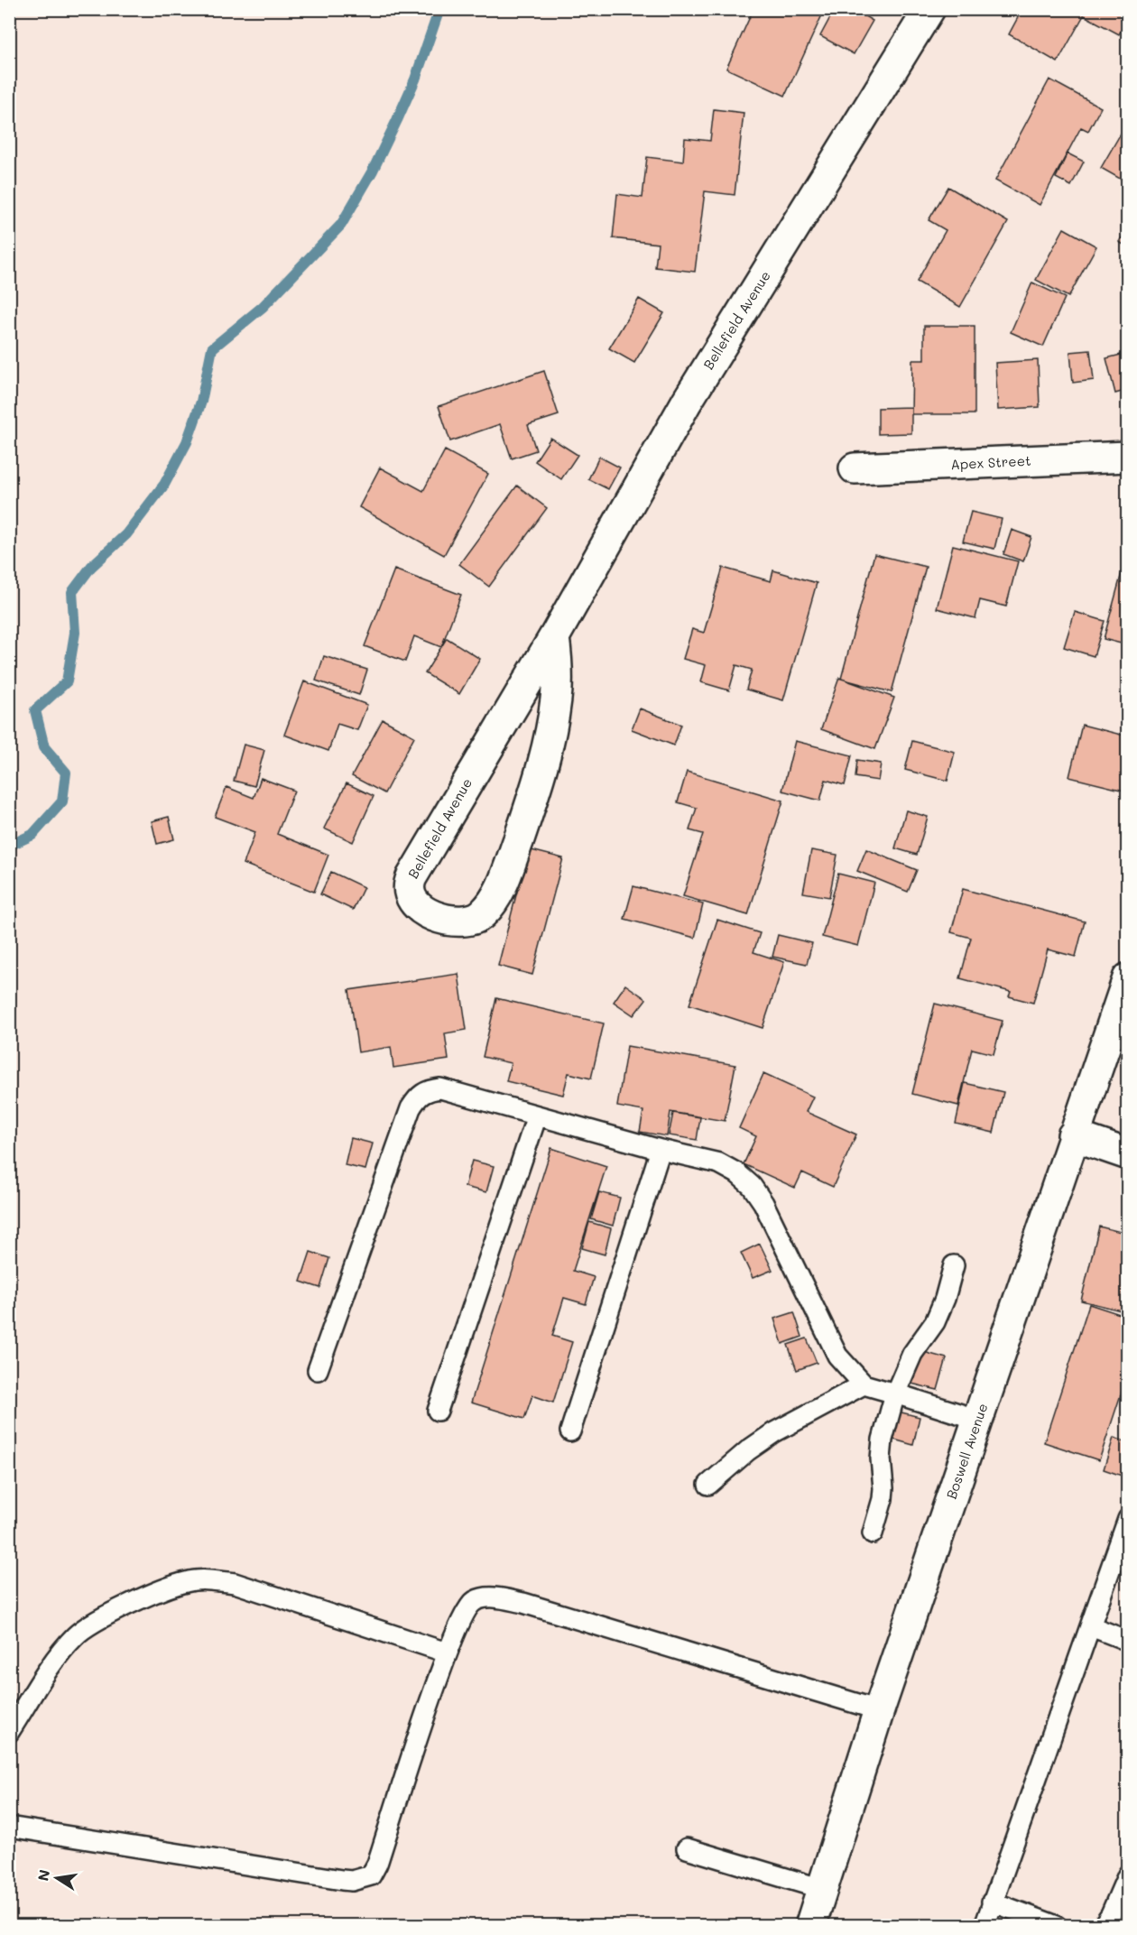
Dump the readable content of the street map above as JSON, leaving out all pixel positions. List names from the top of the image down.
{
  "streets": {
    "street": ["Bellefield Avenue", "Apex Street", "Boswell Avenue"]
  },
  "north": "left"
}
